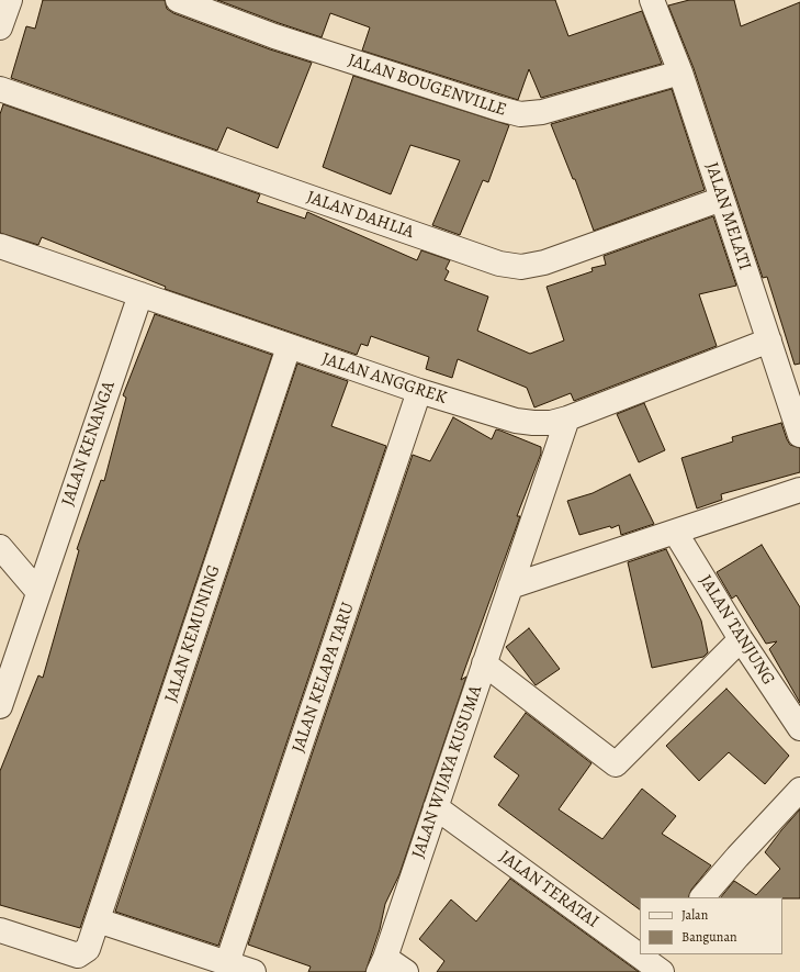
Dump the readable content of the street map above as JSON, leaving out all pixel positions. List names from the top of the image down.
{
  "streets": {
    "street": [
      "JALAN BOUGENVILLE",
      "JALAN DAHLIA",
      "JALAN MELATI",
      "JALAN ANGGREK",
      "JALAN KENANGA",
      "JALAN TANJUNG",
      "JALAN KEMUNING",
      "JALAN KELAPA TARU",
      "JALAN WIJAYA KUSUMA",
      "JALAN TERATAI"
    ]
  },
  "crossings": [
    ["JALAN BOUGENVILLE", "JALAN MELATI"],
    ["JALAN DAHLIA", "JALAN MELATI"],
    ["JALAN MELATI", "JALAN ANGGREK"],
    ["JALAN ANGGREK", "JALAN KENANGA"],
    ["JALAN ANGGREK", "JALAN KEMUNING"],
    ["JALAN ANGGREK", "JALAN KELAPA TARU"],
    ["JALAN ANGGREK", "JALAN WIJAYA KUSUMA"],
    ["JALAN WIJAYA KUSUMA", "JALAN TERATAI"]
  ],
  "legend": ["Jalan", "Bangunan"]
}
